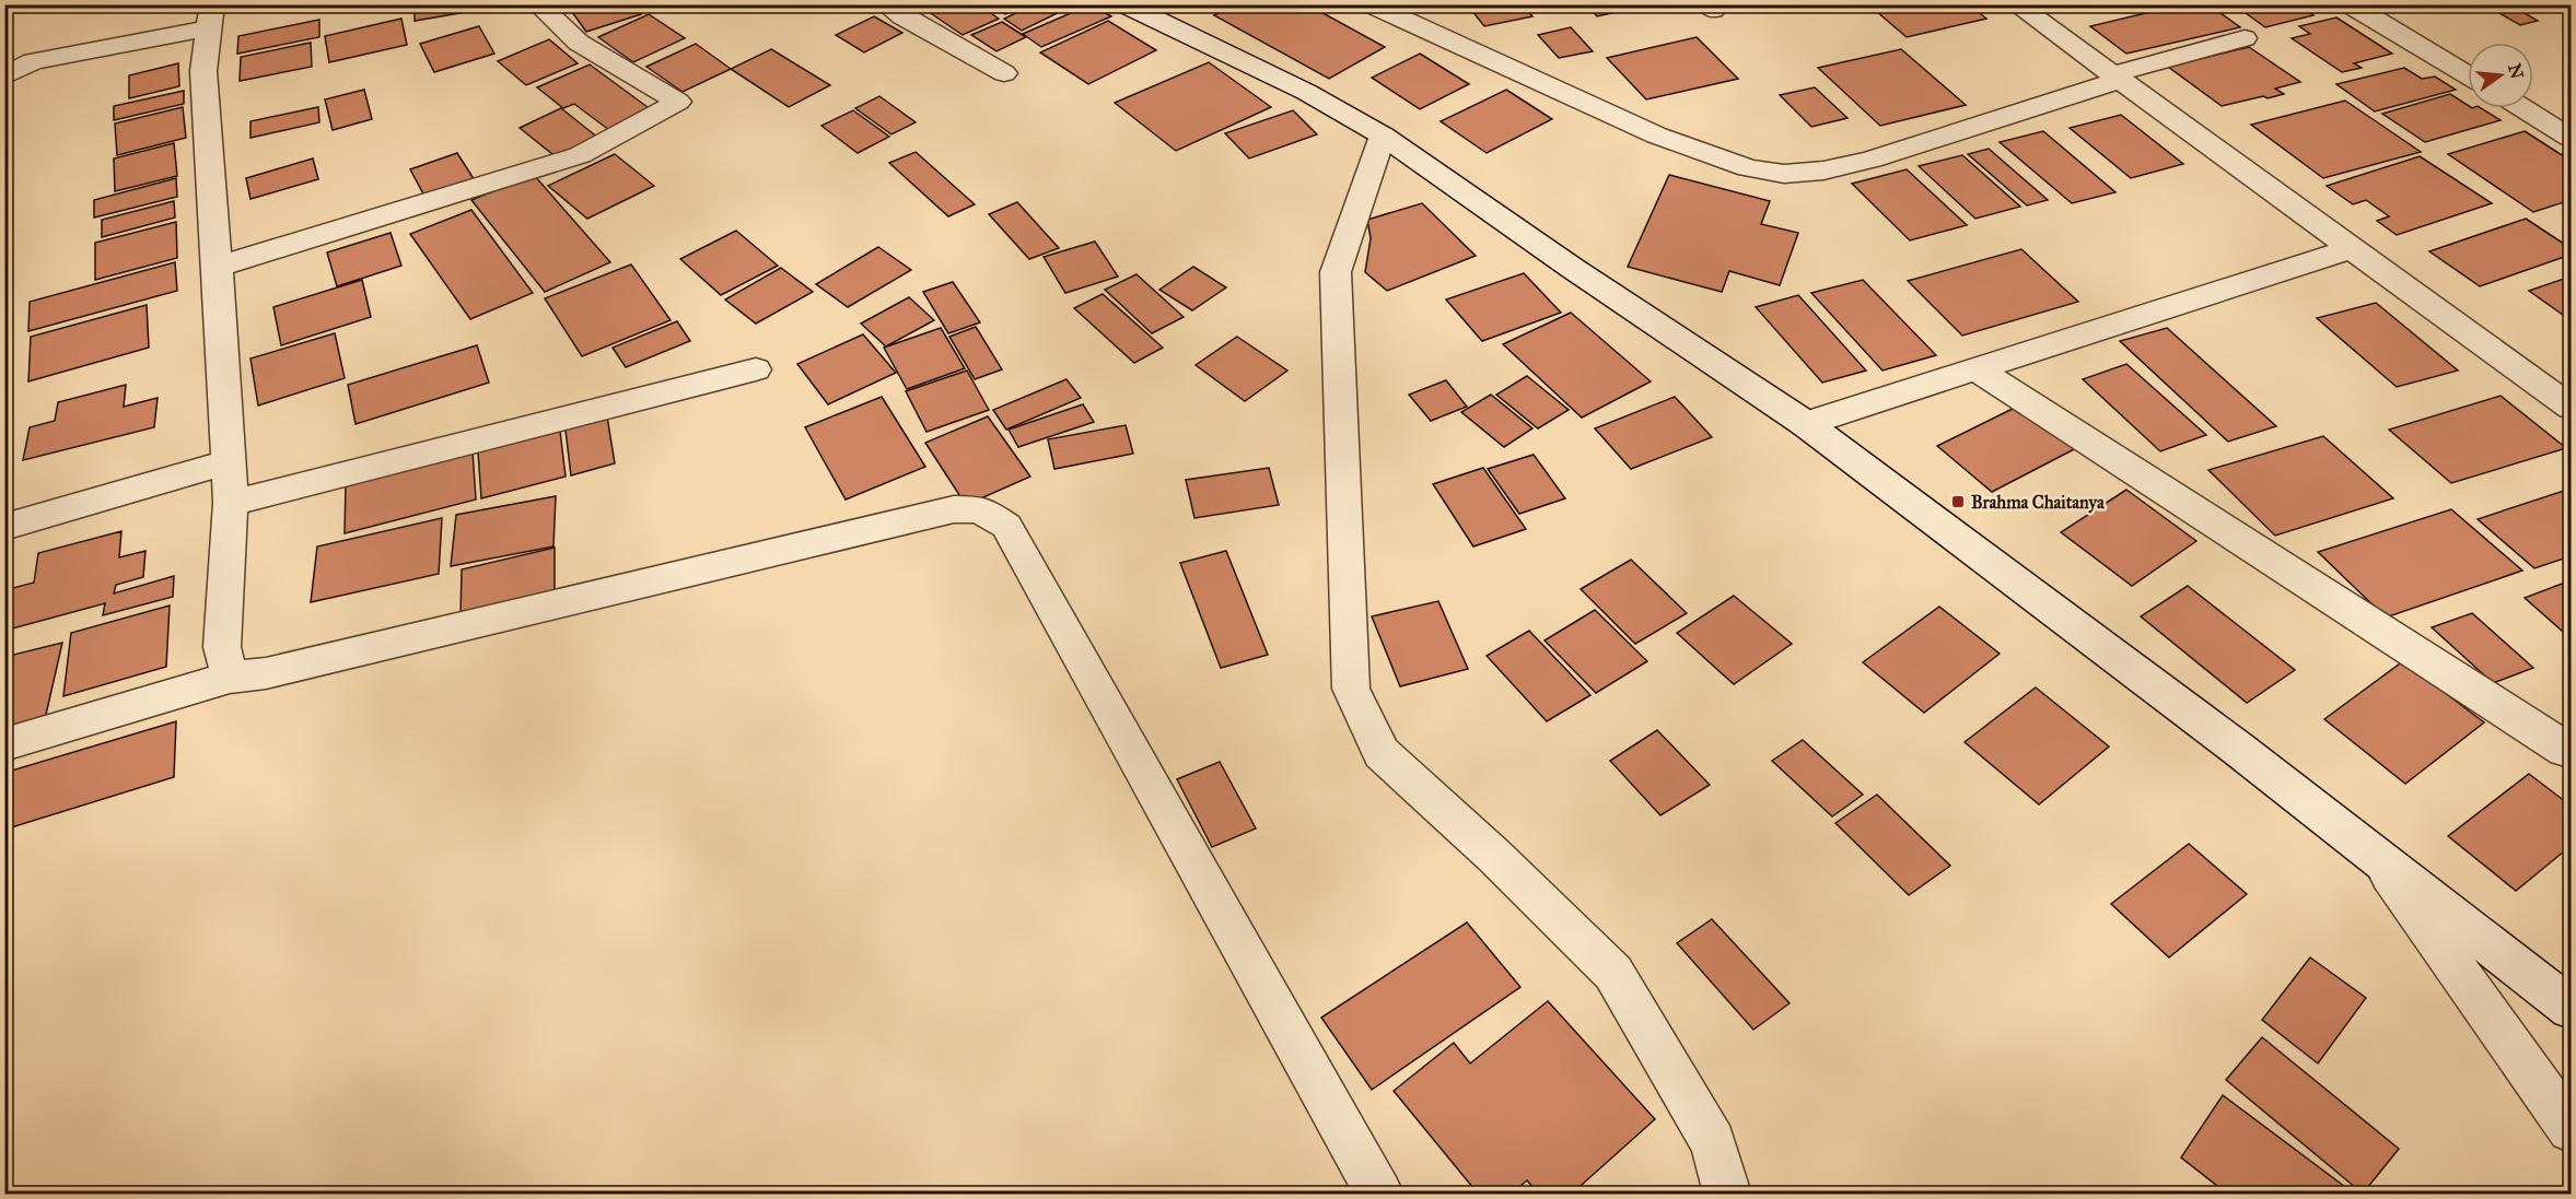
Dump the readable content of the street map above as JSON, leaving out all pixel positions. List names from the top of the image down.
{
  "places": {
    "transit": ["Brahma Chaitanya"]
  },
  "north": "right"
}
